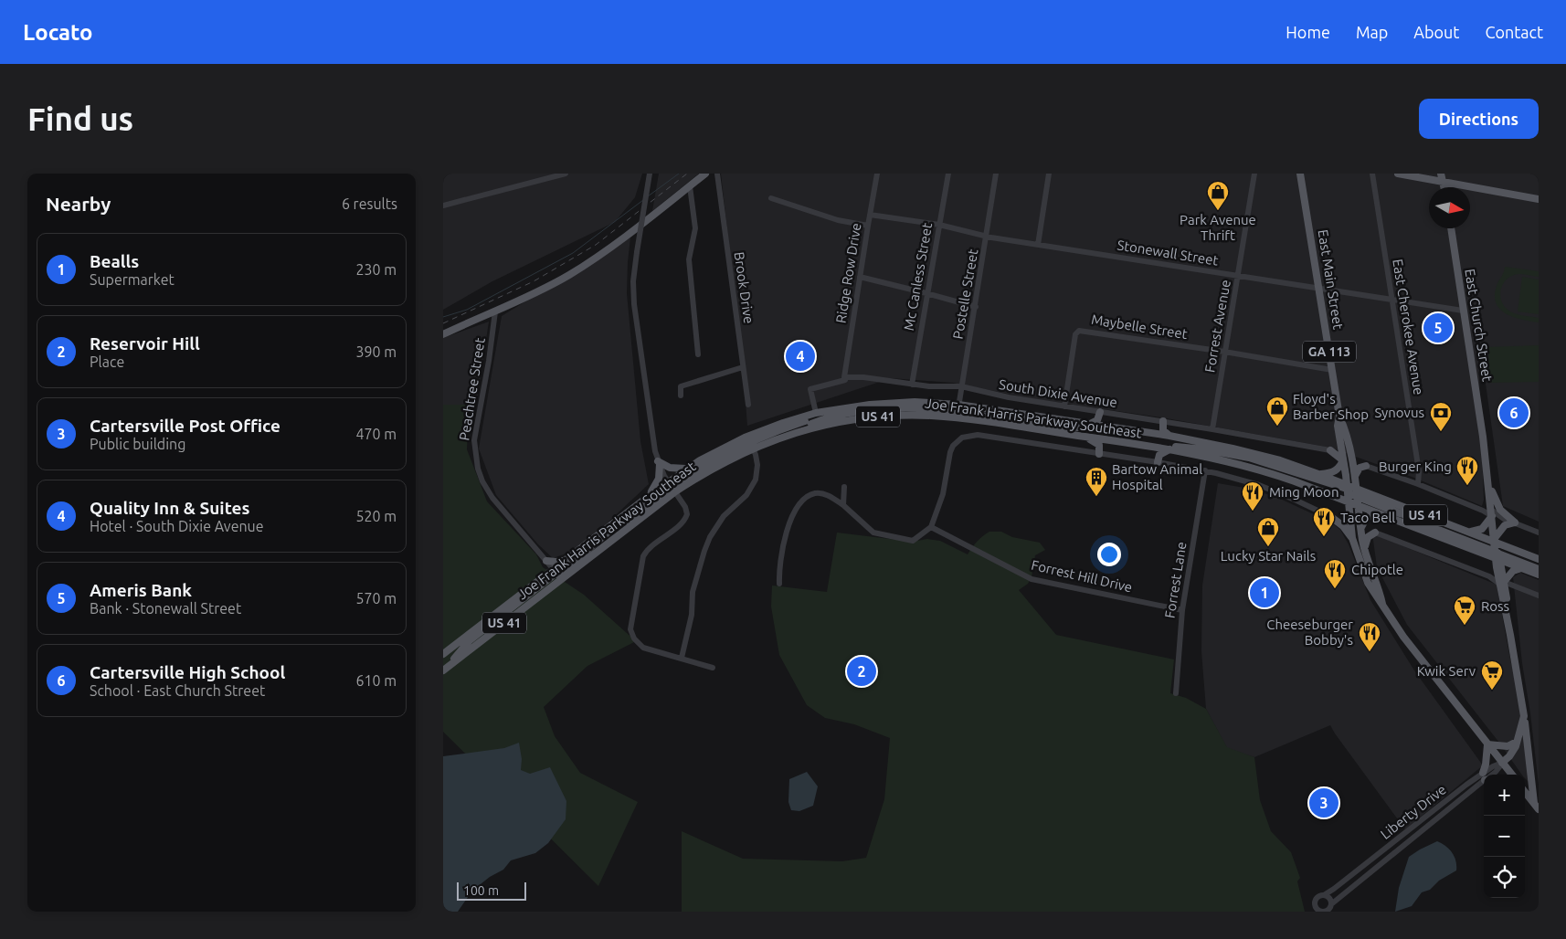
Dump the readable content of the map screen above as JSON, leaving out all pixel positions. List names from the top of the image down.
{
  "streets": {
    "main road": [
      "East Main Street",
      "East Church Street",
      "GA 113",
      "US 41",
      "Joe Frank Harris Parkway Southeast"
    ],
    "street": [
      "Stonewall Street",
      "Ridge Row Drive",
      "Mc Canless Street",
      "Brook Drive",
      "Postelle Street",
      "Forrest Avenue",
      "Maybelle Street",
      "East Cherokee Avenue",
      "Peachtree Street",
      "South Dixie Avenue",
      "Forrest Hill Drive",
      "Forrest Lane",
      "Liberty Drive"
    ]
  },
  "crossings": [
    ["Stonewall Street", "Ridge Row Drive"],
    ["Stonewall Street", "Mc Canless Street"],
    ["Stonewall Street", "East Main Street"],
    ["Stonewall Street", "Postelle Street"],
    ["Stonewall Street", "East Church Street"],
    ["Stonewall Street", "Forrest Avenue"],
    ["Stonewall Street", "East Cherokee Avenue"],
    ["Ridge Row Drive", "South Dixie Avenue"],
    ["Mc Canless Street", "South Dixie Avenue"],
    ["East Main Street", "East Church Street"],
    ["East Main Street", "Maybelle Street"],
    ["East Main Street", "Joe Frank Harris Parkway Southeast"],
    ["East Main Street", "Liberty Drive"],
    ["Postelle Street", "South Dixie Avenue"],
    ["Postelle Street", "Joe Frank Harris Parkway Southeast"],
    ["East Church Street", "Joe Frank Harris Parkway Southeast"],
    ["East Church Street", "Liberty Drive"],
    ["Forrest Avenue", "Maybelle Street"],
    ["Forrest Avenue", "South Dixie Avenue"],
    ["Maybelle Street", "South Dixie Avenue"],
    ["Peachtree Street", "Joe Frank Harris Parkway Southeast"],
    ["South Dixie Avenue", "Joe Frank Harris Parkway Southeast"],
    ["Forrest Hill Drive", "Forrest Lane"]
  ],
  "places": {
    "shop": ["Park Avenue Thrift", "Floyd's Barber Shop", "Lucky Star Nails"],
    "bank": ["Synovus"],
    "restaurant": [
      "Burger King",
      "Ming Moon",
      "Taco Bell",
      "Chipotle",
      "Cheeseburger Bobby's"
    ],
    "building": ["Bartow Animal Hospital"],
    "supermarket": ["Ross", "Kwik Serv"]
  },
  "scale_bar": "100 m",
  "north": "right",
  "page": {
    "header": "Locato",
    "nav": [
      "Home",
      "Map",
      "About",
      "Contact"
    ],
    "buttons": "Directions",
    "title": "Find us",
    "heading": ["Nearby", "6 results"],
    "list": [
      {
        "mark": "1",
        "name": "Bealls",
        "note": "Supermarket",
        "value": "230 m"
      },
      {
        "mark": "2",
        "name": "Reservoir Hill",
        "note": "Place",
        "value": "390 m"
      },
      {
        "mark": "3",
        "name": "Cartersville Post Office",
        "note": "Public building",
        "value": "470 m"
      },
      {
        "mark": "4",
        "name": "Quality Inn & Suites",
        "note": "Hotel · South Dixie Avenue",
        "value": "520 m"
      },
      {
        "mark": "5",
        "name": "Ameris Bank",
        "note": "Bank · Stonewall Street",
        "value": "570 m"
      },
      {
        "mark": "6",
        "name": "Cartersville High School",
        "note": "School · East Church Street",
        "value": "610 m"
      }
    ],
    "pins": [
      "5",
      "4",
      "6",
      "1",
      "2",
      "3"
    ],
    "map_buttons": ["+", "−"],
    "scale": "100 m"
  }
}
